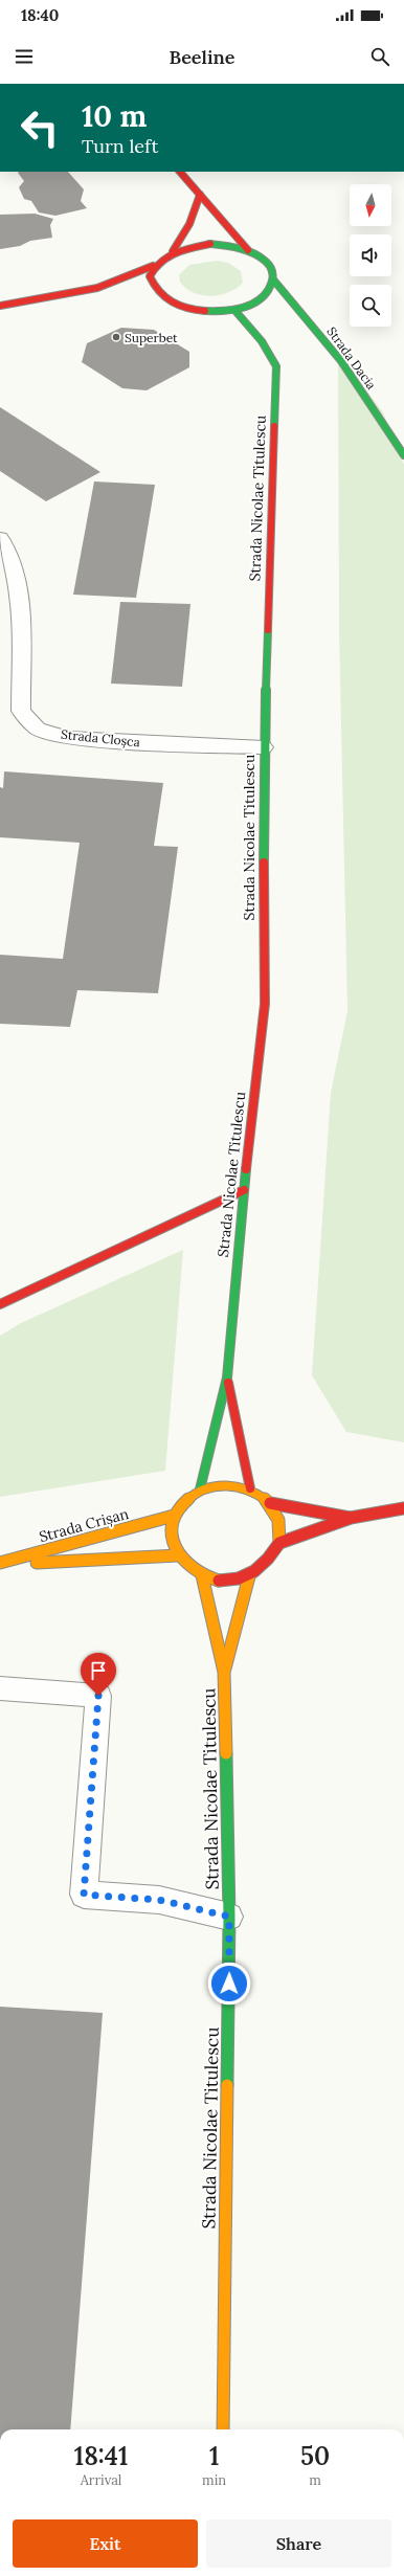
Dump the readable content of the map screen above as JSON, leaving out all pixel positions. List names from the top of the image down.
{
  "streets": {
    "main road": ["Strada Dacia", "Strada Nicolae Titulescu", "Strada Crișan"],
    "street": ["Strada Cloșca"]
  },
  "crossings": [
    ["Strada Nicolae Titulescu", "Strada Cloșca"],
    ["Strada Nicolae Titulescu", "Strada Crișan"]
  ],
  "places": ["Superbet"],
  "north": "bottom",
  "page": {
    "status": "18:40",
    "header": "Beeline",
    "turn": ["10 m", "Turn left"],
    "eta": [
      "18:41",
      "Arrival",
      "1",
      "min",
      "50",
      "m"
    ],
    "buttons": ["Exit", "Share"]
  }
}
